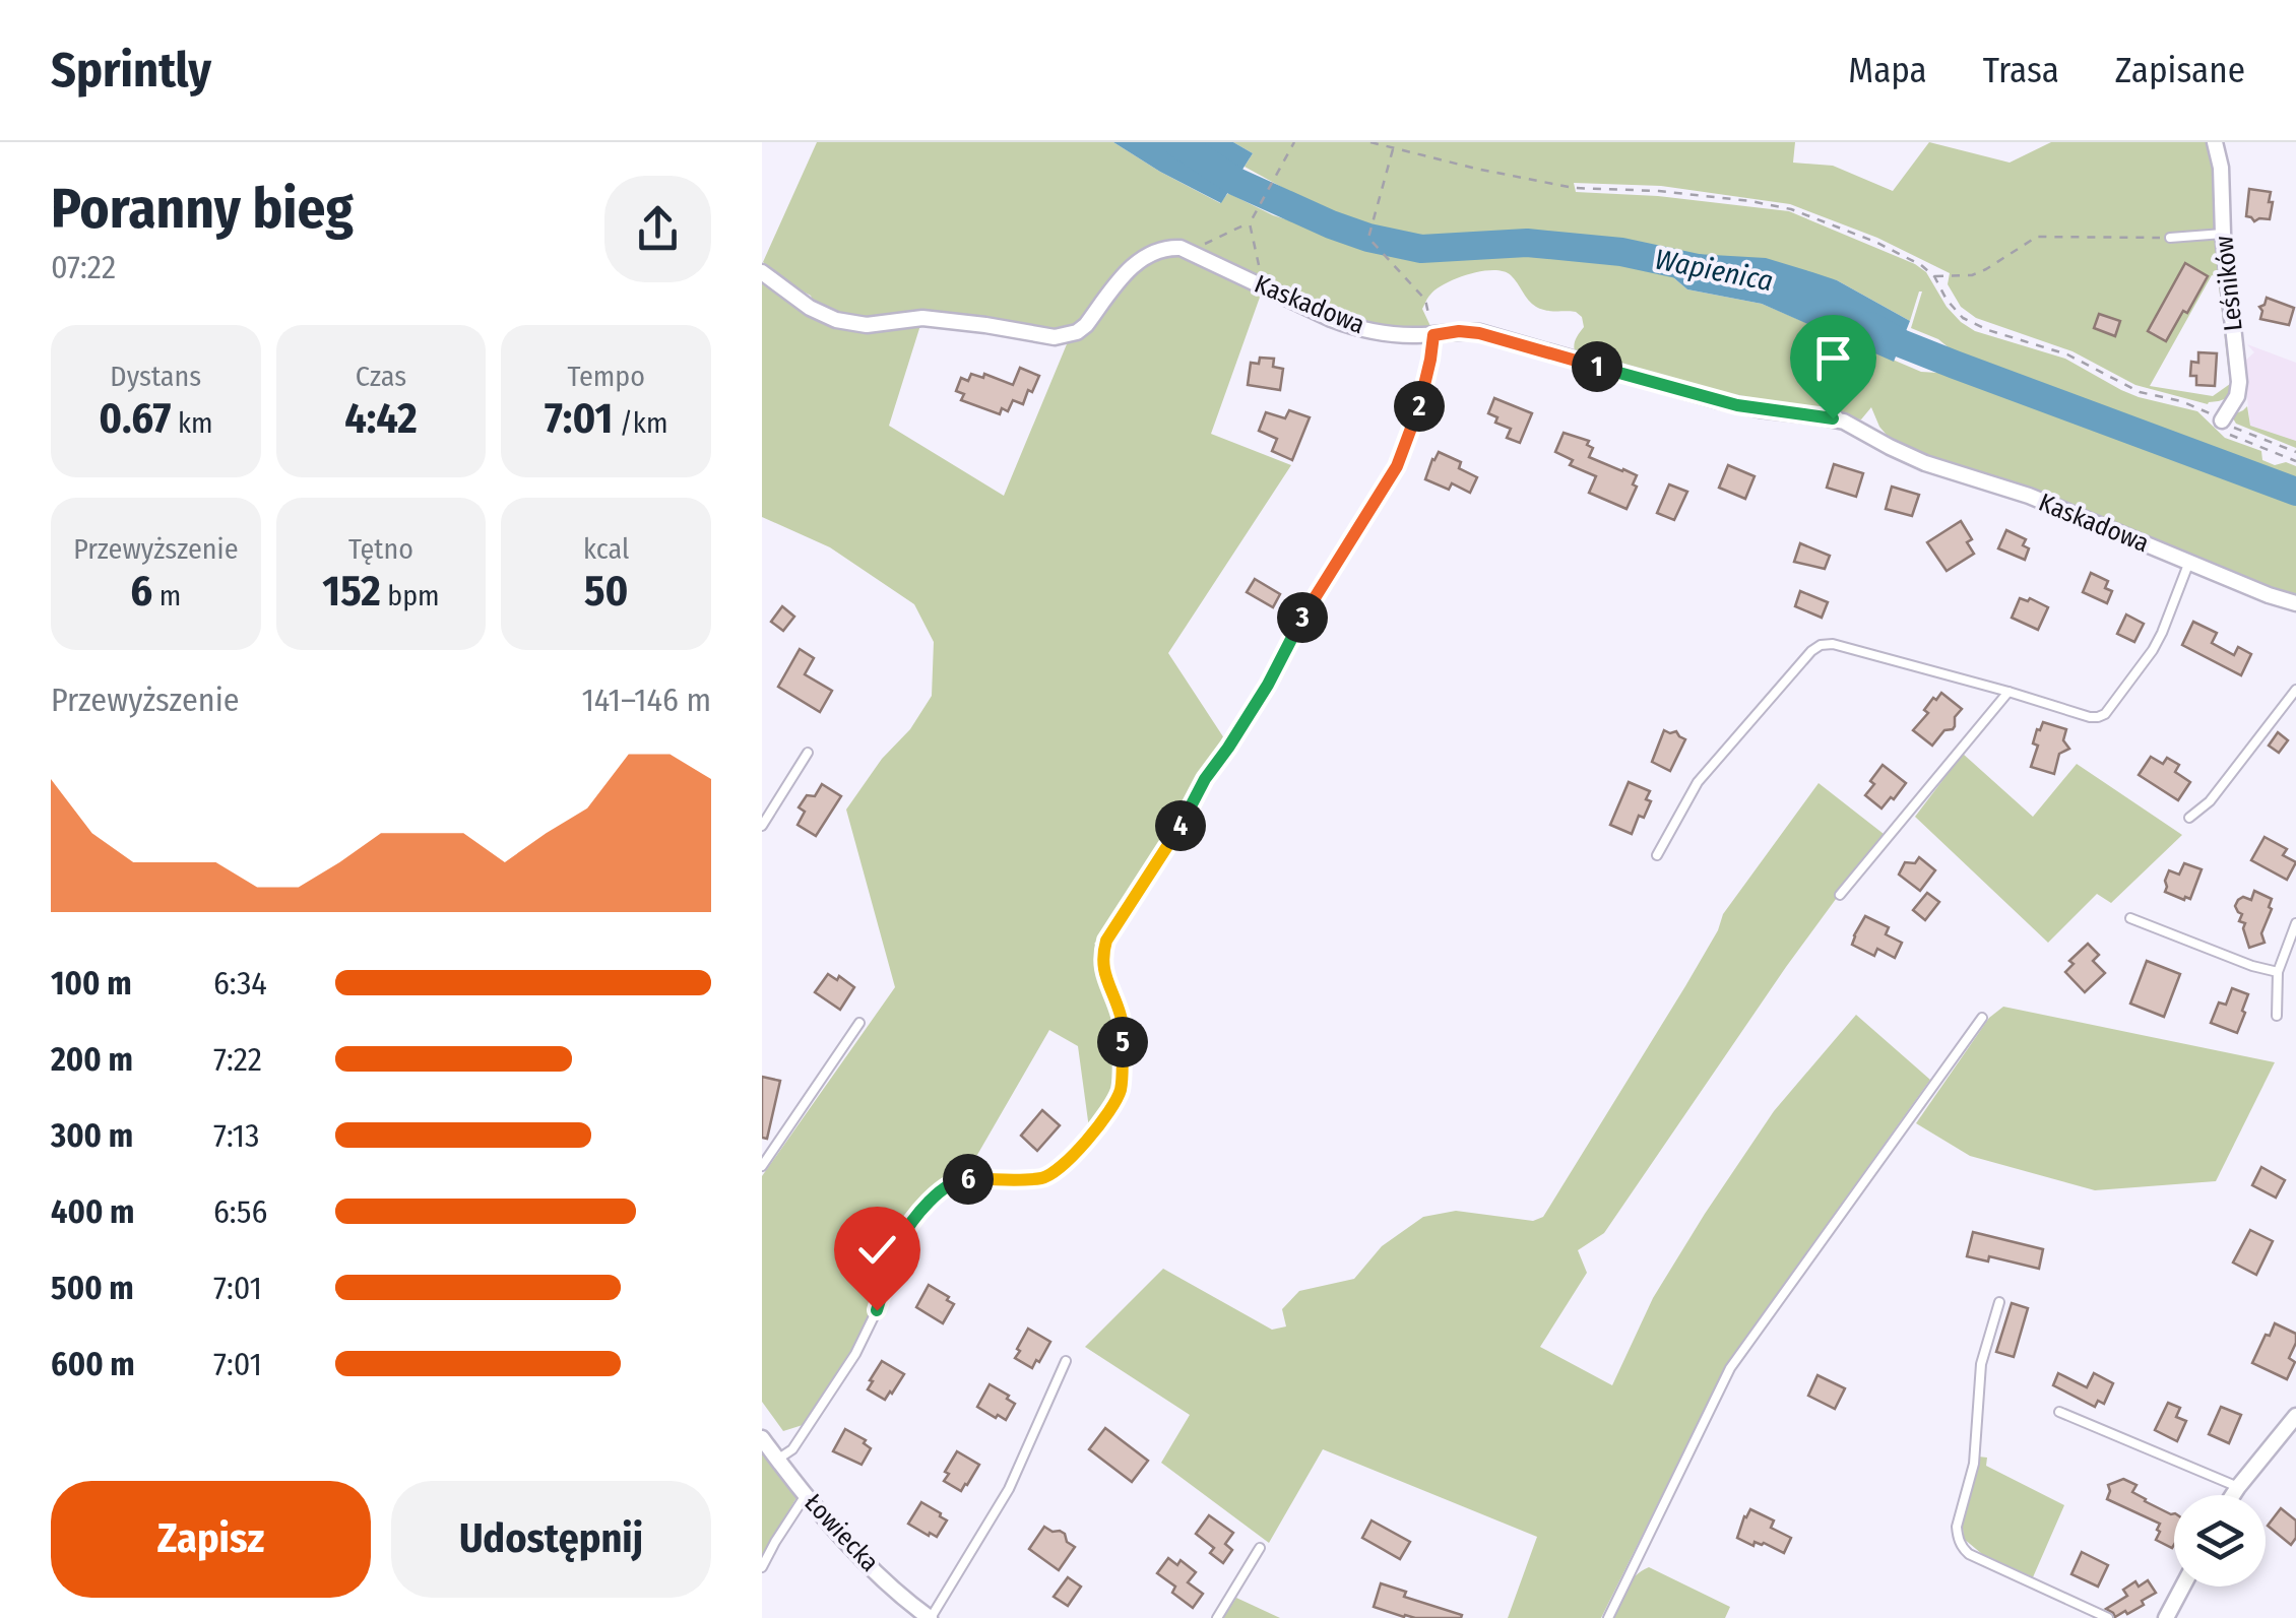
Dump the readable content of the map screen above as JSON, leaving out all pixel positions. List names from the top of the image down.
{
  "streets": {
    "street": ["Leśników", "Kaskadowa", "Łowiecka"]
  },
  "water": ["Wapienica"],
  "page": {
    "header": "Sprintly",
    "nav": ["Mapa", "Trasa", "Zapisane"],
    "heading": ["Poranny bieg", "07:22"],
    "stats": [
      ["Dystans", "0.67 km"],
      ["Czas", "4:42"],
      ["Tempo", "7:01 /km"],
      ["Przewyższenie", "6 m"],
      ["Tętno", "152 bpm"],
      ["kcal", "50"]
    ],
    "pins": [
      "1",
      "2",
      "3",
      "4",
      "5",
      "6"
    ],
    "chart": ["Przewyższenie", "141–146 m"],
    "list": [
      {
        "name": "100 m",
        "note": "6:34"
      },
      {
        "name": "200 m",
        "note": "7:22"
      },
      {
        "name": "300 m",
        "note": "7:13"
      },
      {
        "name": "400 m",
        "note": "6:56"
      },
      {
        "name": "500 m",
        "note": "7:01"
      },
      {
        "name": "600 m",
        "note": "7:01"
      }
    ],
    "buttons": ["Zapisz", "Udostępnij"]
  }
}
